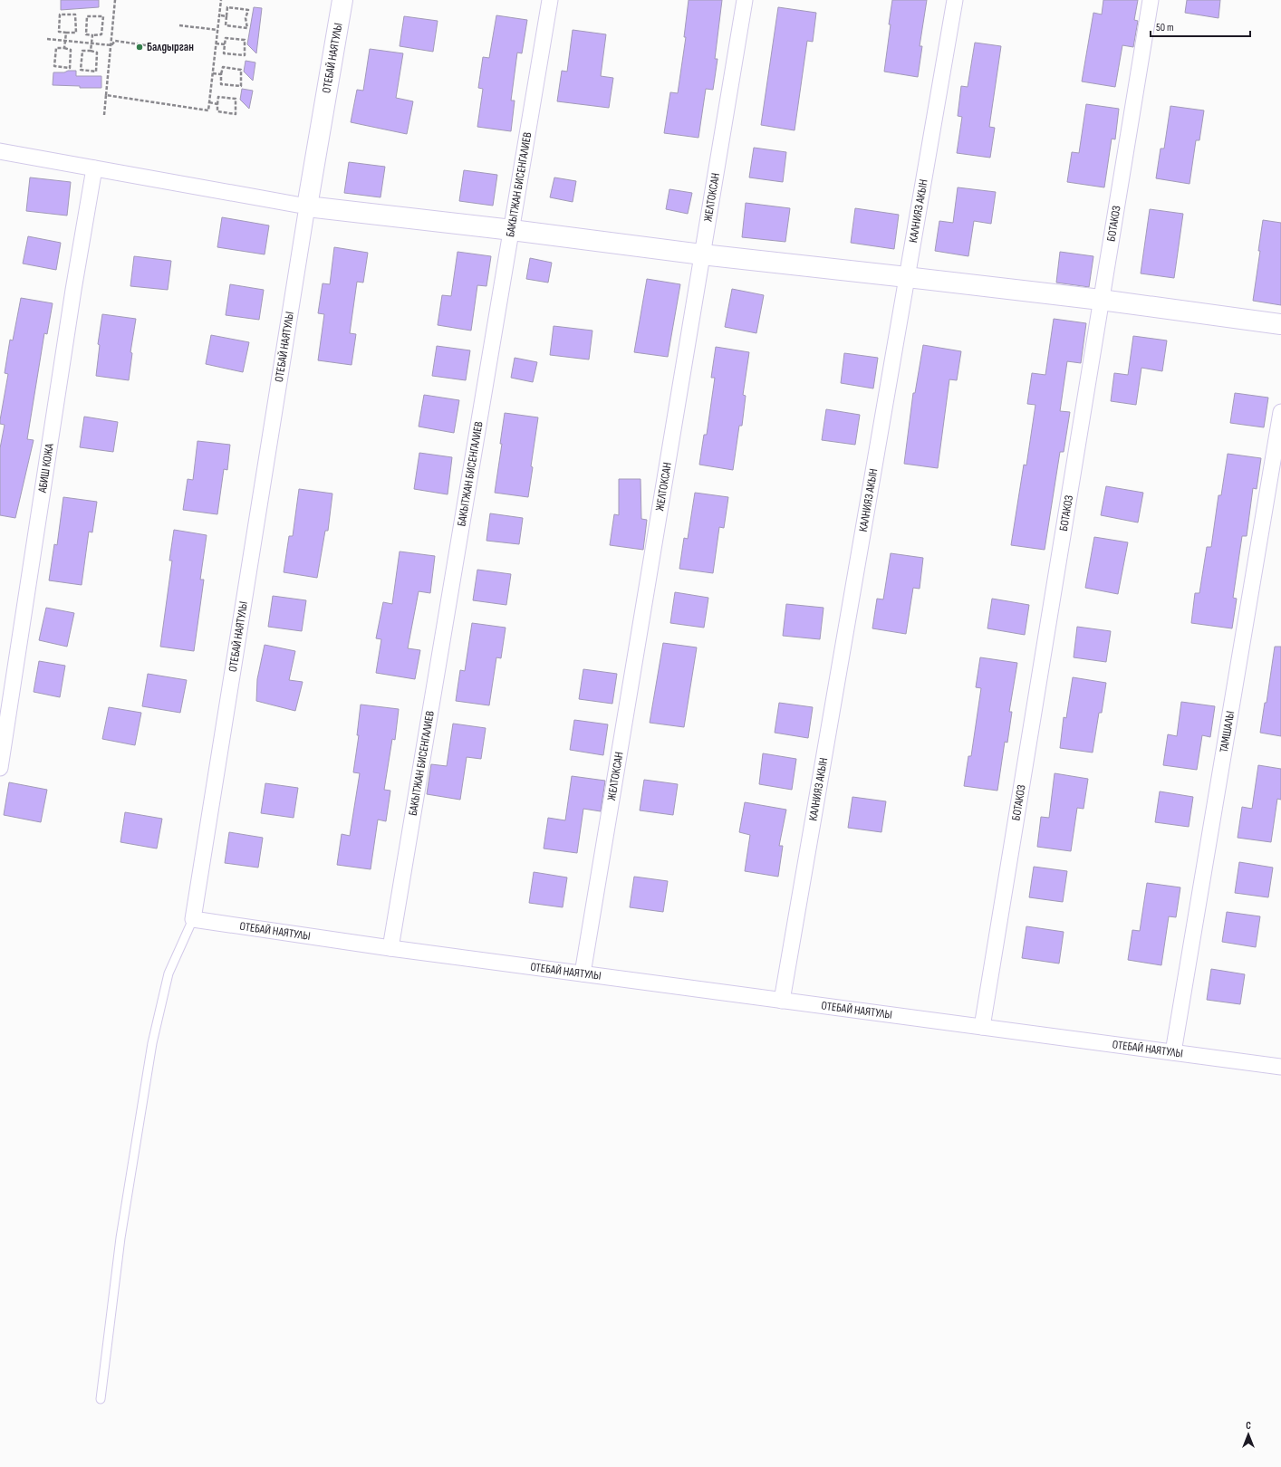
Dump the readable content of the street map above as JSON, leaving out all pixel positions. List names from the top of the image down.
{
  "streets": {
    "street": [
      "ОТЕБАЙ НАЯТУЛЫ",
      "БАКЫТЖАН БИСЕНГАЛИЕВ",
      "ЖЕЛТОКСАН",
      "КАЛНИЯЗ АКЫН",
      "БОТАКОЗ",
      "АБИШ КОЖА",
      "ТАМШАЛЫ"
    ]
  },
  "crossings": [
    ["ОТЕБАЙ НАЯТУЛЫ", "БАКЫТЖАН БИСЕНГАЛИЕВ"],
    ["ОТЕБАЙ НАЯТУЛЫ", "ЖЕЛТОКСАН"],
    ["ОТЕБАЙ НАЯТУЛЫ", "КАЛНИЯЗ АКЫН"],
    ["ОТЕБАЙ НАЯТУЛЫ", "БОТАКОЗ"],
    ["ОТЕБАЙ НАЯТУЛЫ", "ТАМШАЛЫ"]
  ],
  "places": ["Балдырган"],
  "scale_bar": "50 m",
  "north": "top"
}
